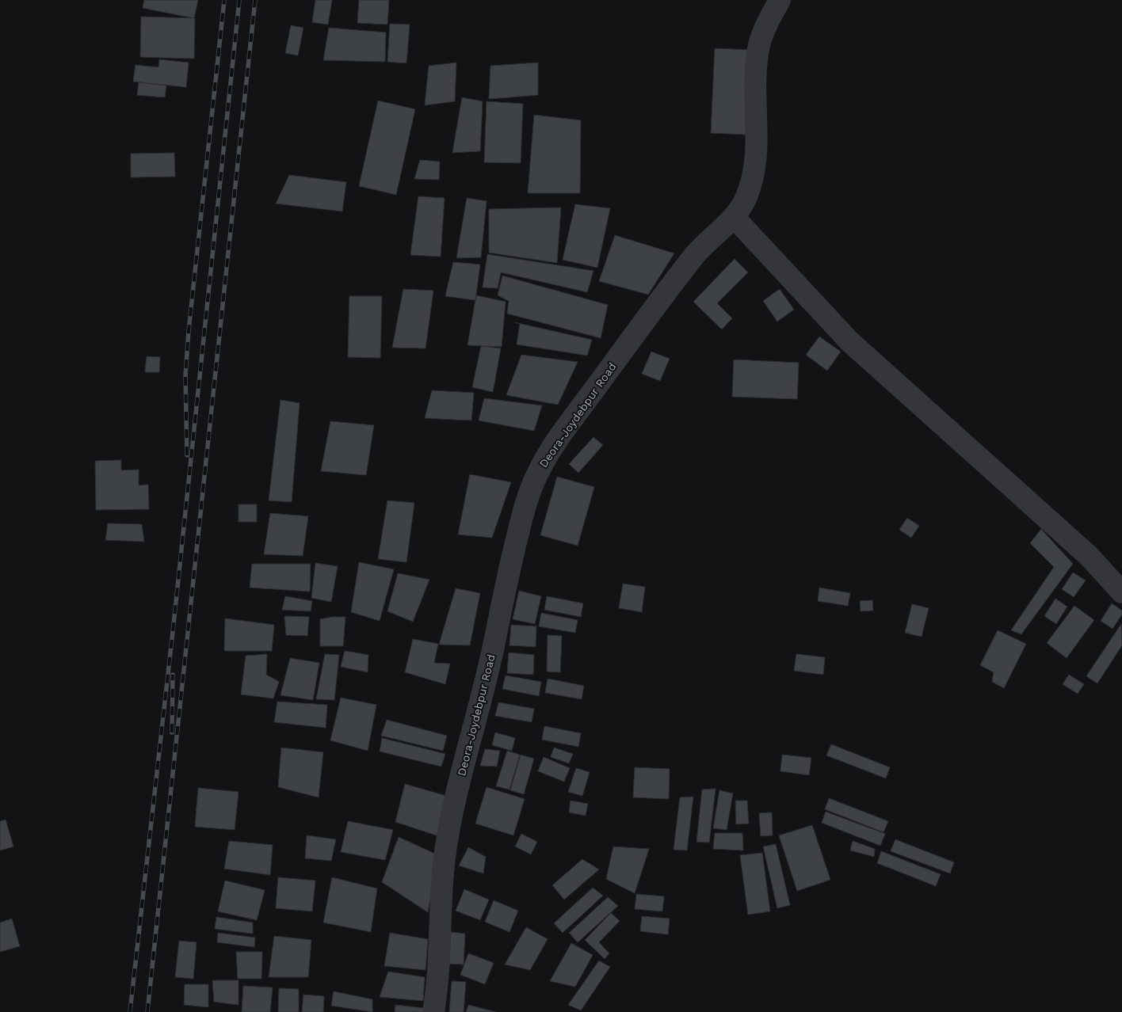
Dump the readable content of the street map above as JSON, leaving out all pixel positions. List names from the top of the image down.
{
  "streets": {
    "street": ["Deora-Joydebpur Road"]
  }
}
